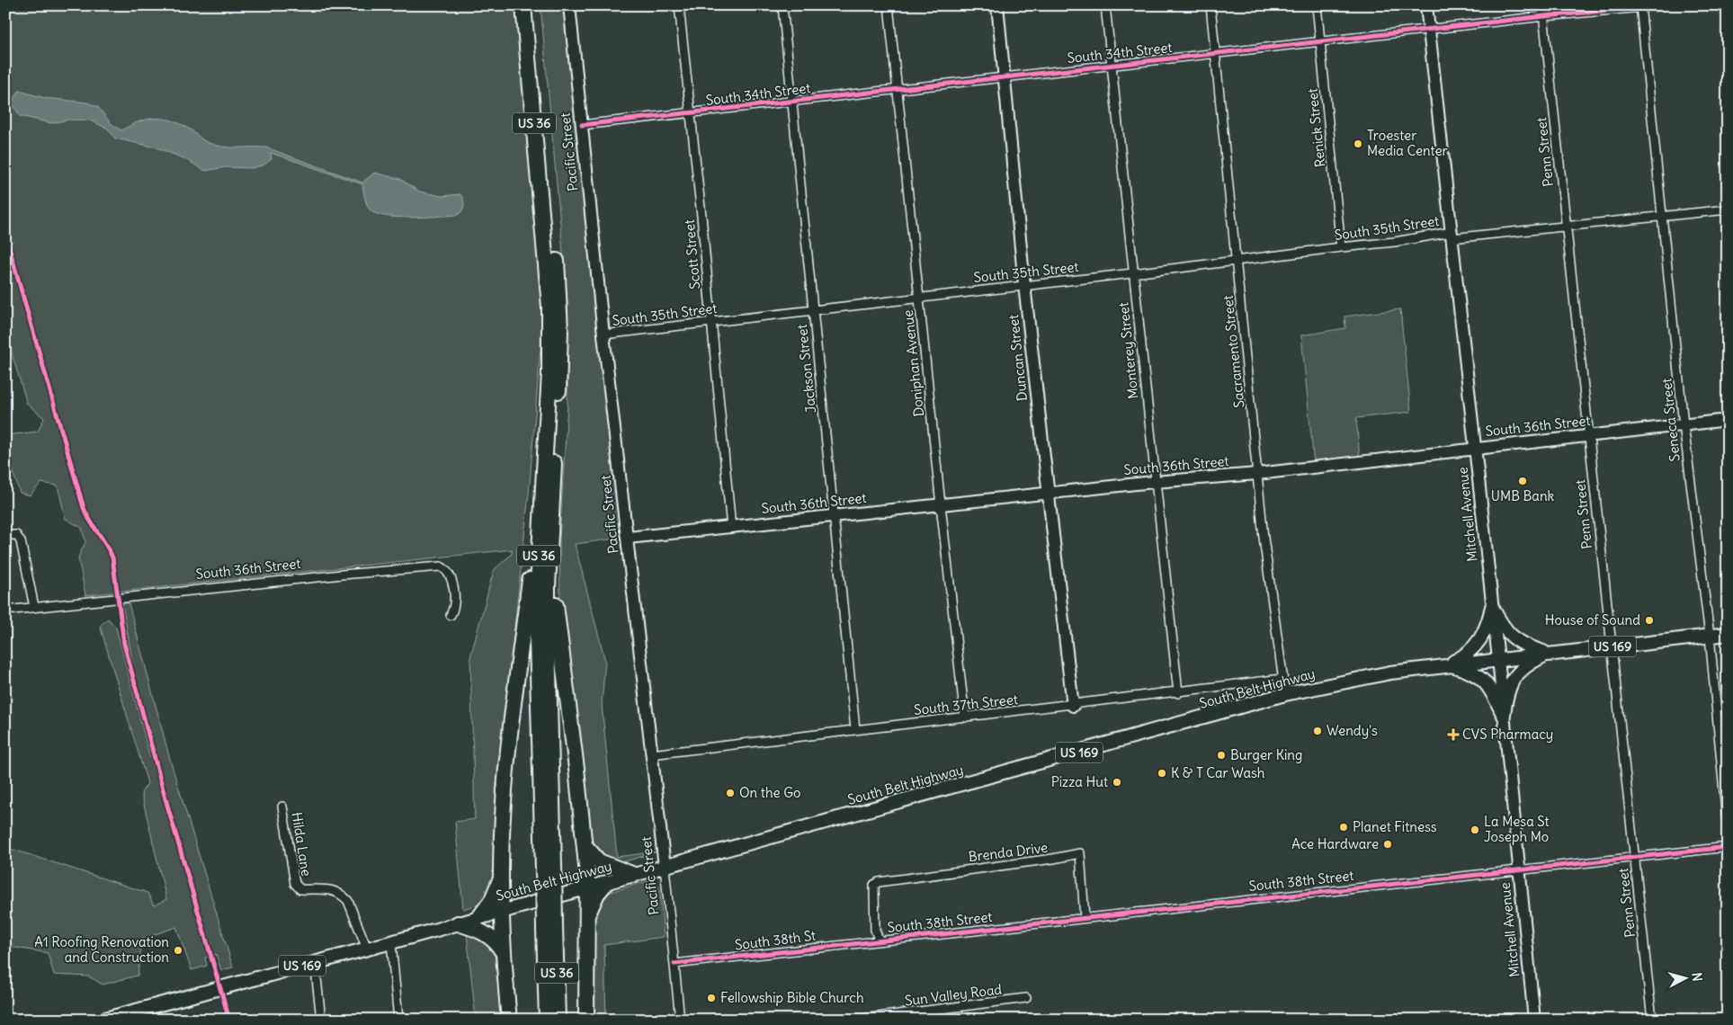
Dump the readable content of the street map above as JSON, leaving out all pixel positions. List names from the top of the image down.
{
  "streets": {
    "highway": ["US 36"],
    "main road": ["US 169", "South Belt Highway"],
    "street": [
      "South 34th Street",
      "Renick Street",
      "Pacific Street",
      "Penn Street",
      "South 35th Street",
      "Scott Street",
      "Monterey Street",
      "Sacramento Street",
      "Duncan Street",
      "Doniphan Avenue",
      "Jackson Street",
      "Seneca Street",
      "South 36th Street",
      "Mitchell Avenue",
      "South 37th Street",
      "Hilda Lane",
      "Brenda Drive",
      "South 38th Street",
      "South 38th St",
      "Sun Valley Road"
    ]
  },
  "crossings": [
    ["South 34th Street", "Renick Street"],
    ["South 34th Street", "Pacific Street"],
    ["South 34th Street", "Penn Street"],
    ["South 34th Street", "Scott Street"],
    ["South 34th Street", "Monterey Street"],
    ["South 34th Street", "Sacramento Street"],
    ["South 34th Street", "Duncan Street"],
    ["South 34th Street", "Doniphan Avenue"],
    ["South 34th Street", "Jackson Street"],
    ["South 34th Street", "Seneca Street"],
    ["South 34th Street", "Mitchell Avenue"],
    ["Renick Street", "South 35th Street"],
    ["Pacific Street", "South 35th Street"],
    ["Pacific Street", "South 36th Street"],
    ["Pacific Street", "South Belt Highway"],
    ["Pacific Street", "South 37th Street"],
    ["Pacific Street", "South 38th St"],
    ["Penn Street", "South 35th Street"],
    ["Penn Street", "South 36th Street"],
    ["Penn Street", "South Belt Highway"],
    ["Penn Street", "South 38th Street"],
    ["South 35th Street", "Scott Street"],
    ["South 35th Street", "Monterey Street"],
    ["South 35th Street", "Sacramento Street"],
    ["South 35th Street", "Duncan Street"],
    ["South 35th Street", "Doniphan Avenue"],
    ["South 35th Street", "Jackson Street"],
    ["South 35th Street", "Seneca Street"],
    ["South 35th Street", "Mitchell Avenue"],
    ["Scott Street", "South 36th Street"],
    ["Monterey Street", "South 36th Street"],
    ["Monterey Street", "South 37th Street"],
    ["Sacramento Street", "South 36th Street"],
    ["Sacramento Street", "South Belt Highway"],
    ["Sacramento Street", "South 37th Street"],
    ["Duncan Street", "South 36th Street"],
    ["Duncan Street", "South 37th Street"],
    ["Doniphan Avenue", "South 36th Street"],
    ["Doniphan Avenue", "South 37th Street"],
    ["Jackson Street", "South 36th Street"],
    ["Jackson Street", "South 37th Street"],
    ["Seneca Street", "South 36th Street"],
    ["Seneca Street", "South Belt Highway"],
    ["South 36th Street", "Mitchell Avenue"],
    ["Mitchell Avenue", "South Belt Highway"],
    ["Mitchell Avenue", "South 38th Street"],
    ["South Belt Highway", "Hilda Lane"],
    ["Brenda Drive", "South 38th Street"],
    ["South 38th Street", "South 38th St"]
  ],
  "places": {
    "other": [
      "Troester Media Center",
      "UMB Bank",
      "House of Sound",
      "Wendy's",
      "Burger King",
      "K & T Car Wash",
      "Pizza Hut",
      "On the Go",
      "Planet Fitness",
      "La Mesa St Joseph Mo",
      "Ace Hardware",
      "A1 Roofing Renovation and Construction",
      "Fellowship Bible Church"
    ],
    "health": ["CVS Pharmacy"]
  },
  "north": "right"
}
